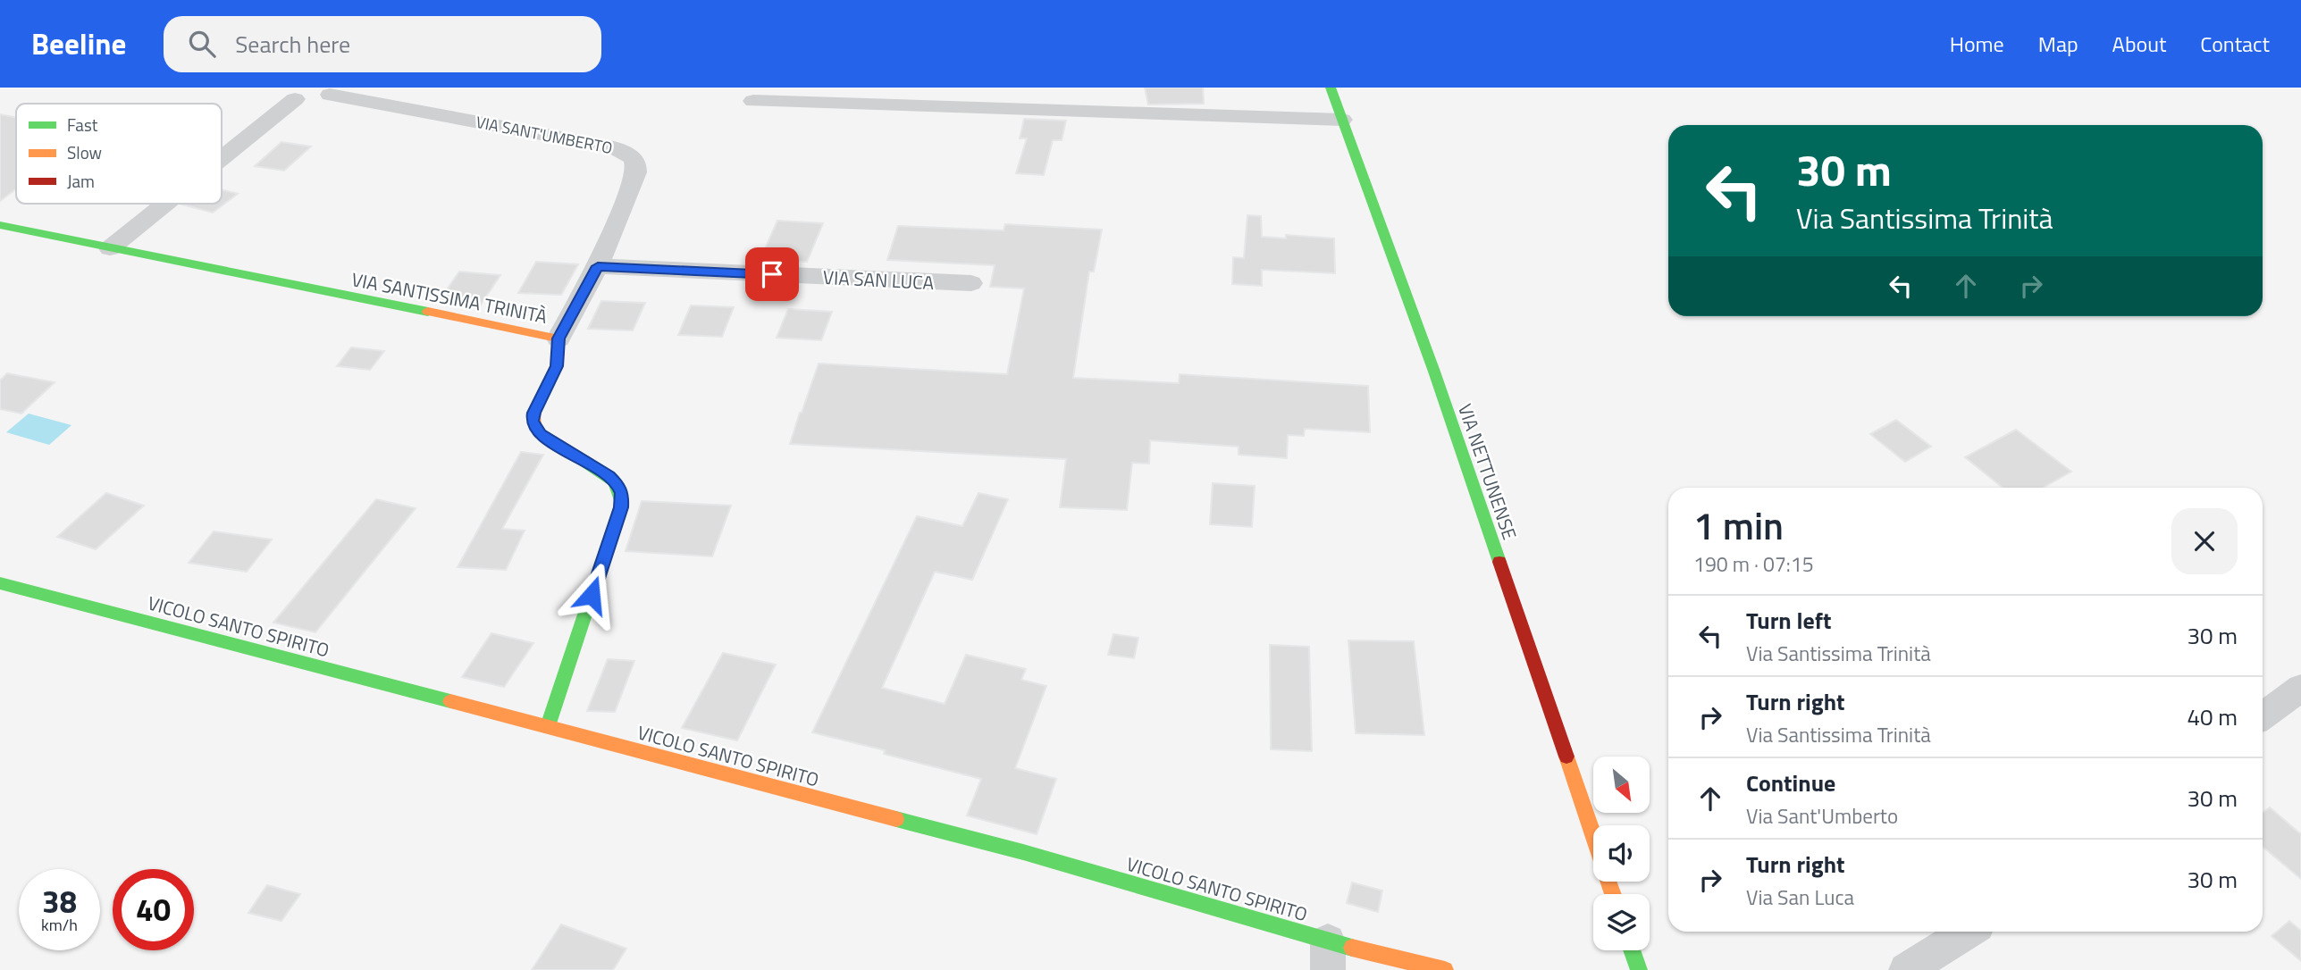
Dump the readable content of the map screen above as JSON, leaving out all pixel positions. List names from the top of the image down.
{
  "streets": {
    "street": [
      "VIA SANT'UMBERTO",
      "VIA SAN LUCA",
      "VIA SANTISSIMA TRINITÀ",
      "VIA NETTUNENSE",
      "VICOLO SANTO SPIRITO"
    ]
  },
  "crossings": [
    ["VIA SANT'UMBERTO", "VIA SAN LUCA"],
    ["VIA SANT'UMBERTO", "VIA SANTISSIMA TRINITÀ"],
    ["VIA SANTISSIMA TRINITÀ", "VICOLO SANTO SPIRITO"]
  ],
  "legend": ["Fast", "Slow", "Jam"],
  "north": "bottom right",
  "page": {
    "header": "Beeline",
    "search": "Search here",
    "nav": [
      "Home",
      "Map",
      "About",
      "Contact"
    ],
    "turn": ["30 m", "Via Santissima Trinità"],
    "heading": ["1 min", "190 m · 07:15"],
    "list": [
      {
        "name": "Turn left",
        "note": "Via Santissima Trinità",
        "value": "30 m"
      },
      {
        "name": "Turn right",
        "note": "Via Santissima Trinità",
        "value": "40 m"
      },
      {
        "name": "Continue",
        "note": "Via Sant'Umberto",
        "value": "30 m"
      },
      {
        "name": "Turn right",
        "note": "Via San Luca",
        "value": "30 m"
      }
    ],
    "speed": "38 km/h",
    "limit": "40"
  }
}
